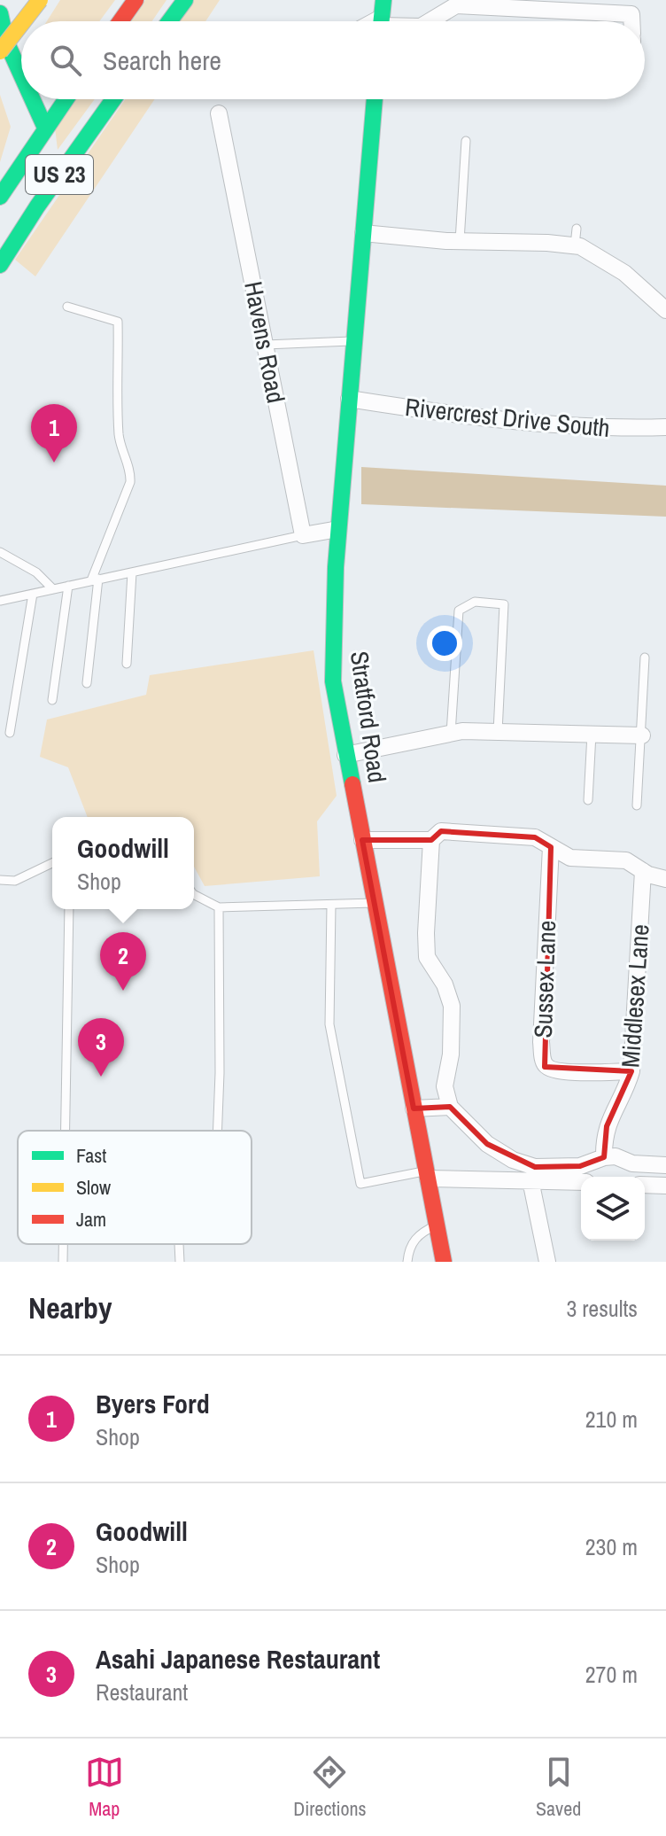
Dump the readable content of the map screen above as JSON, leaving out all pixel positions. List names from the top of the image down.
{
  "streets": {
    "main road": ["US 23", "Stratford Road"],
    "street": [
      "Havens Road",
      "Rivercrest Drive South",
      "Sussex Lane",
      "Middlesex Lane"
    ]
  },
  "crossings": [
    ["Rivercrest Drive South", "Stratford Road"],
    ["Sussex Lane", "Middlesex Lane"]
  ],
  "legend": ["Fast", "Slow", "Jam"],
  "page": {
    "search": "Search here",
    "pins": ["1", "2", "3"],
    "popup": ["Goodwill", "Shop"],
    "heading": ["Nearby", "3 results"],
    "list": [
      {
        "mark": "1",
        "name": "Byers Ford",
        "note": "Shop",
        "value": "210 m"
      },
      {
        "mark": "2",
        "name": "Goodwill",
        "note": "Shop",
        "value": "230 m"
      },
      {
        "mark": "3",
        "name": "Asahi Japanese Restaurant",
        "note": "Restaurant",
        "value": "270 m"
      }
    ],
    "nav": ["Map", "Directions", "Saved"]
  }
}
